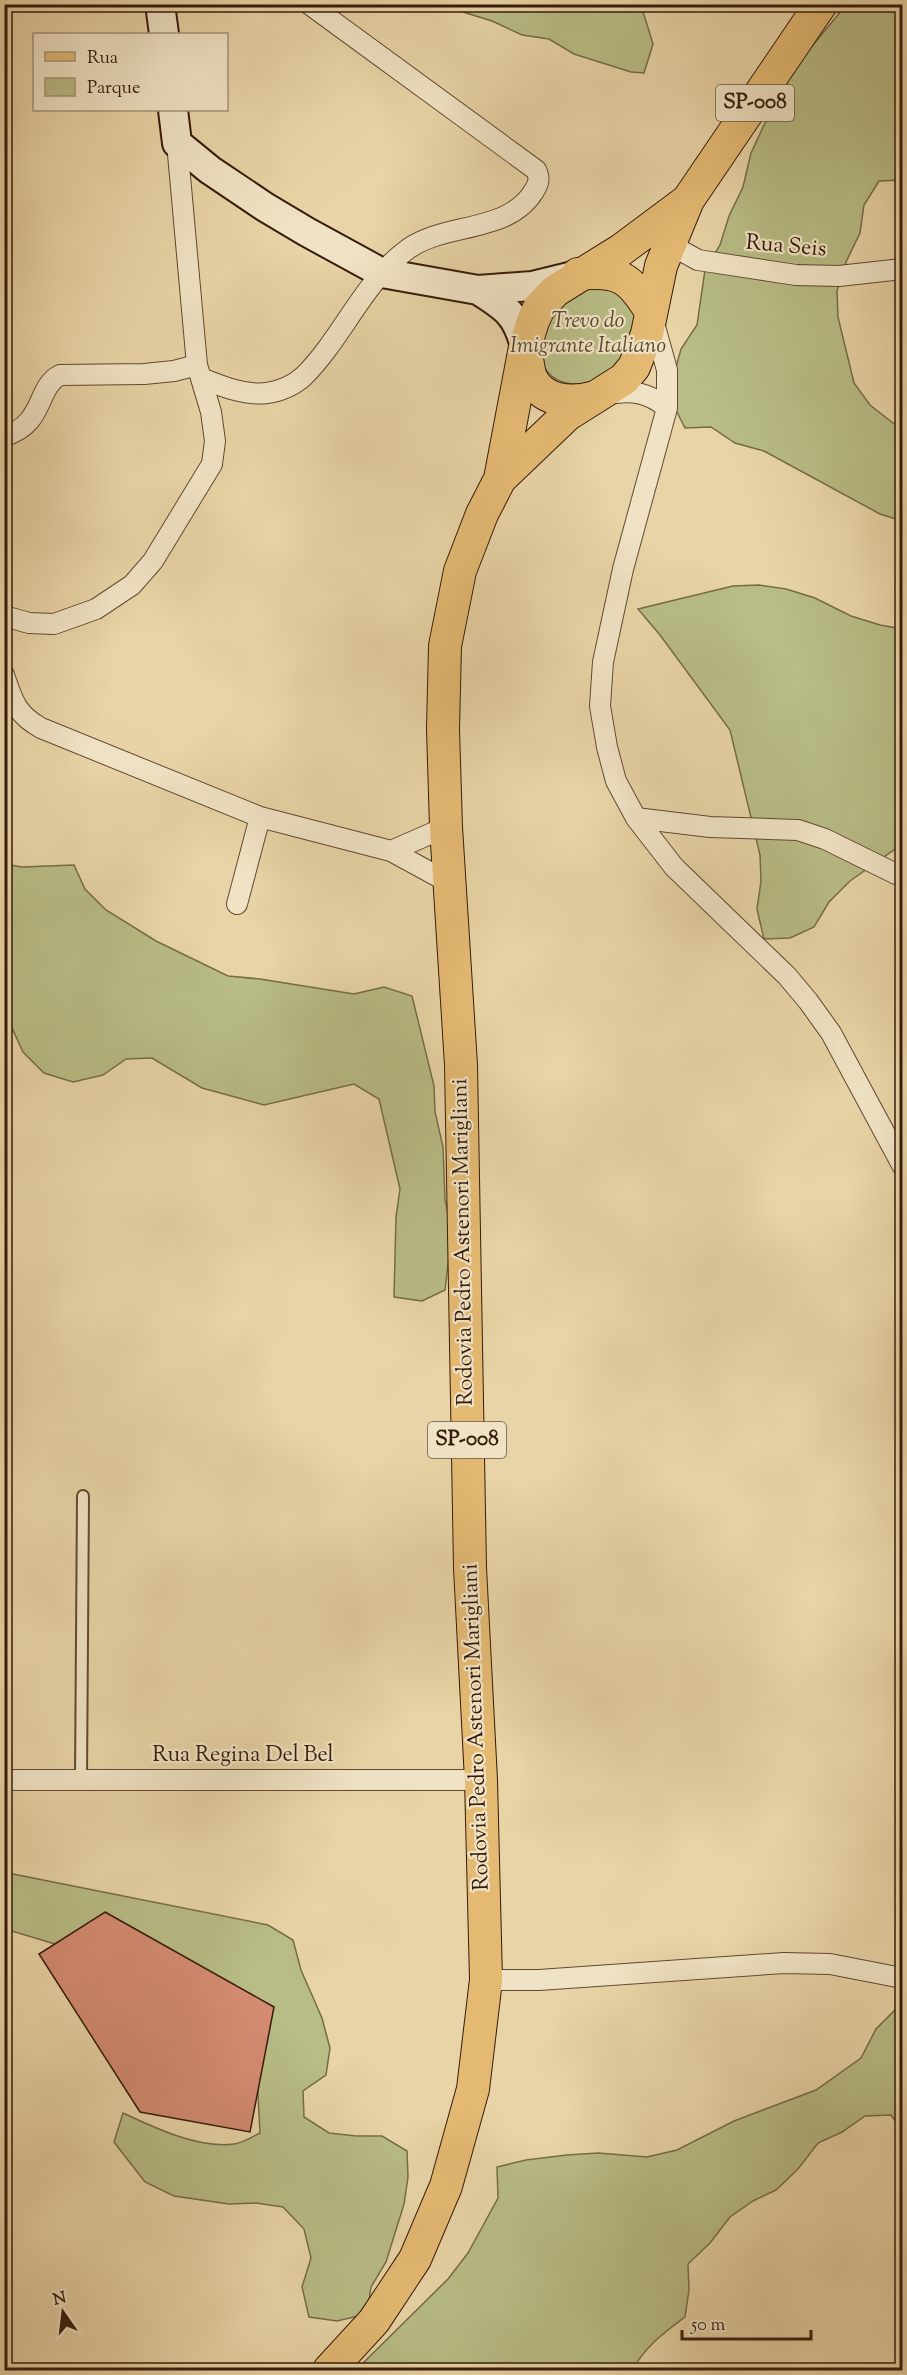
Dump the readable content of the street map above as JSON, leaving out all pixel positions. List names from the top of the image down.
{
  "streets": {
    "main road": ["SP-008", "Rodovia Pedro Astenori Marigliani"],
    "street": ["Rua Seis", "Rua Regina Del Bel"]
  },
  "crossings": [
    ["Rua Seis", "Rodovia Pedro Astenori Marigliani"],
    ["Rodovia Pedro Astenori Marigliani", "Rua Regina Del Bel"]
  ],
  "parks": ["Trevo do Imigrante Italiano"],
  "legend": ["Rua", "Parque"],
  "scale_bar": "50 m",
  "north": "top"
}
